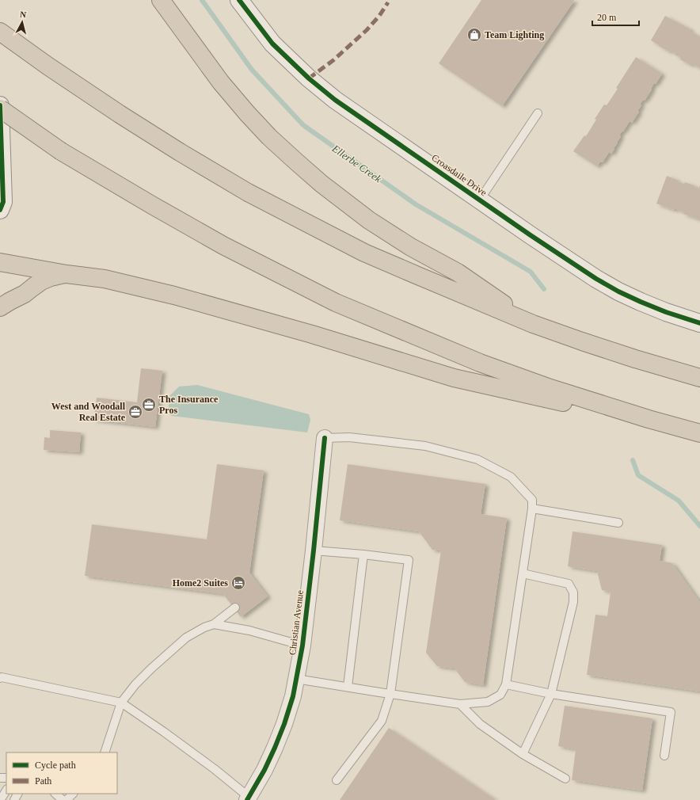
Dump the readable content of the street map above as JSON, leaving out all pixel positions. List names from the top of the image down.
{
  "streets": {
    "street": ["Croasdaile Drive", "Christian Avenue"]
  },
  "water": ["Ellerbe Creek"],
  "places": {
    "shop": ["Team Lighting"],
    "office": ["The Insurance Pros", "West and Woodall Real Estate"],
    "hotel": ["Home2 Suites"]
  },
  "legend": ["Cycle path", "Path"],
  "scale_bar": "20 m",
  "north": "top"
}
